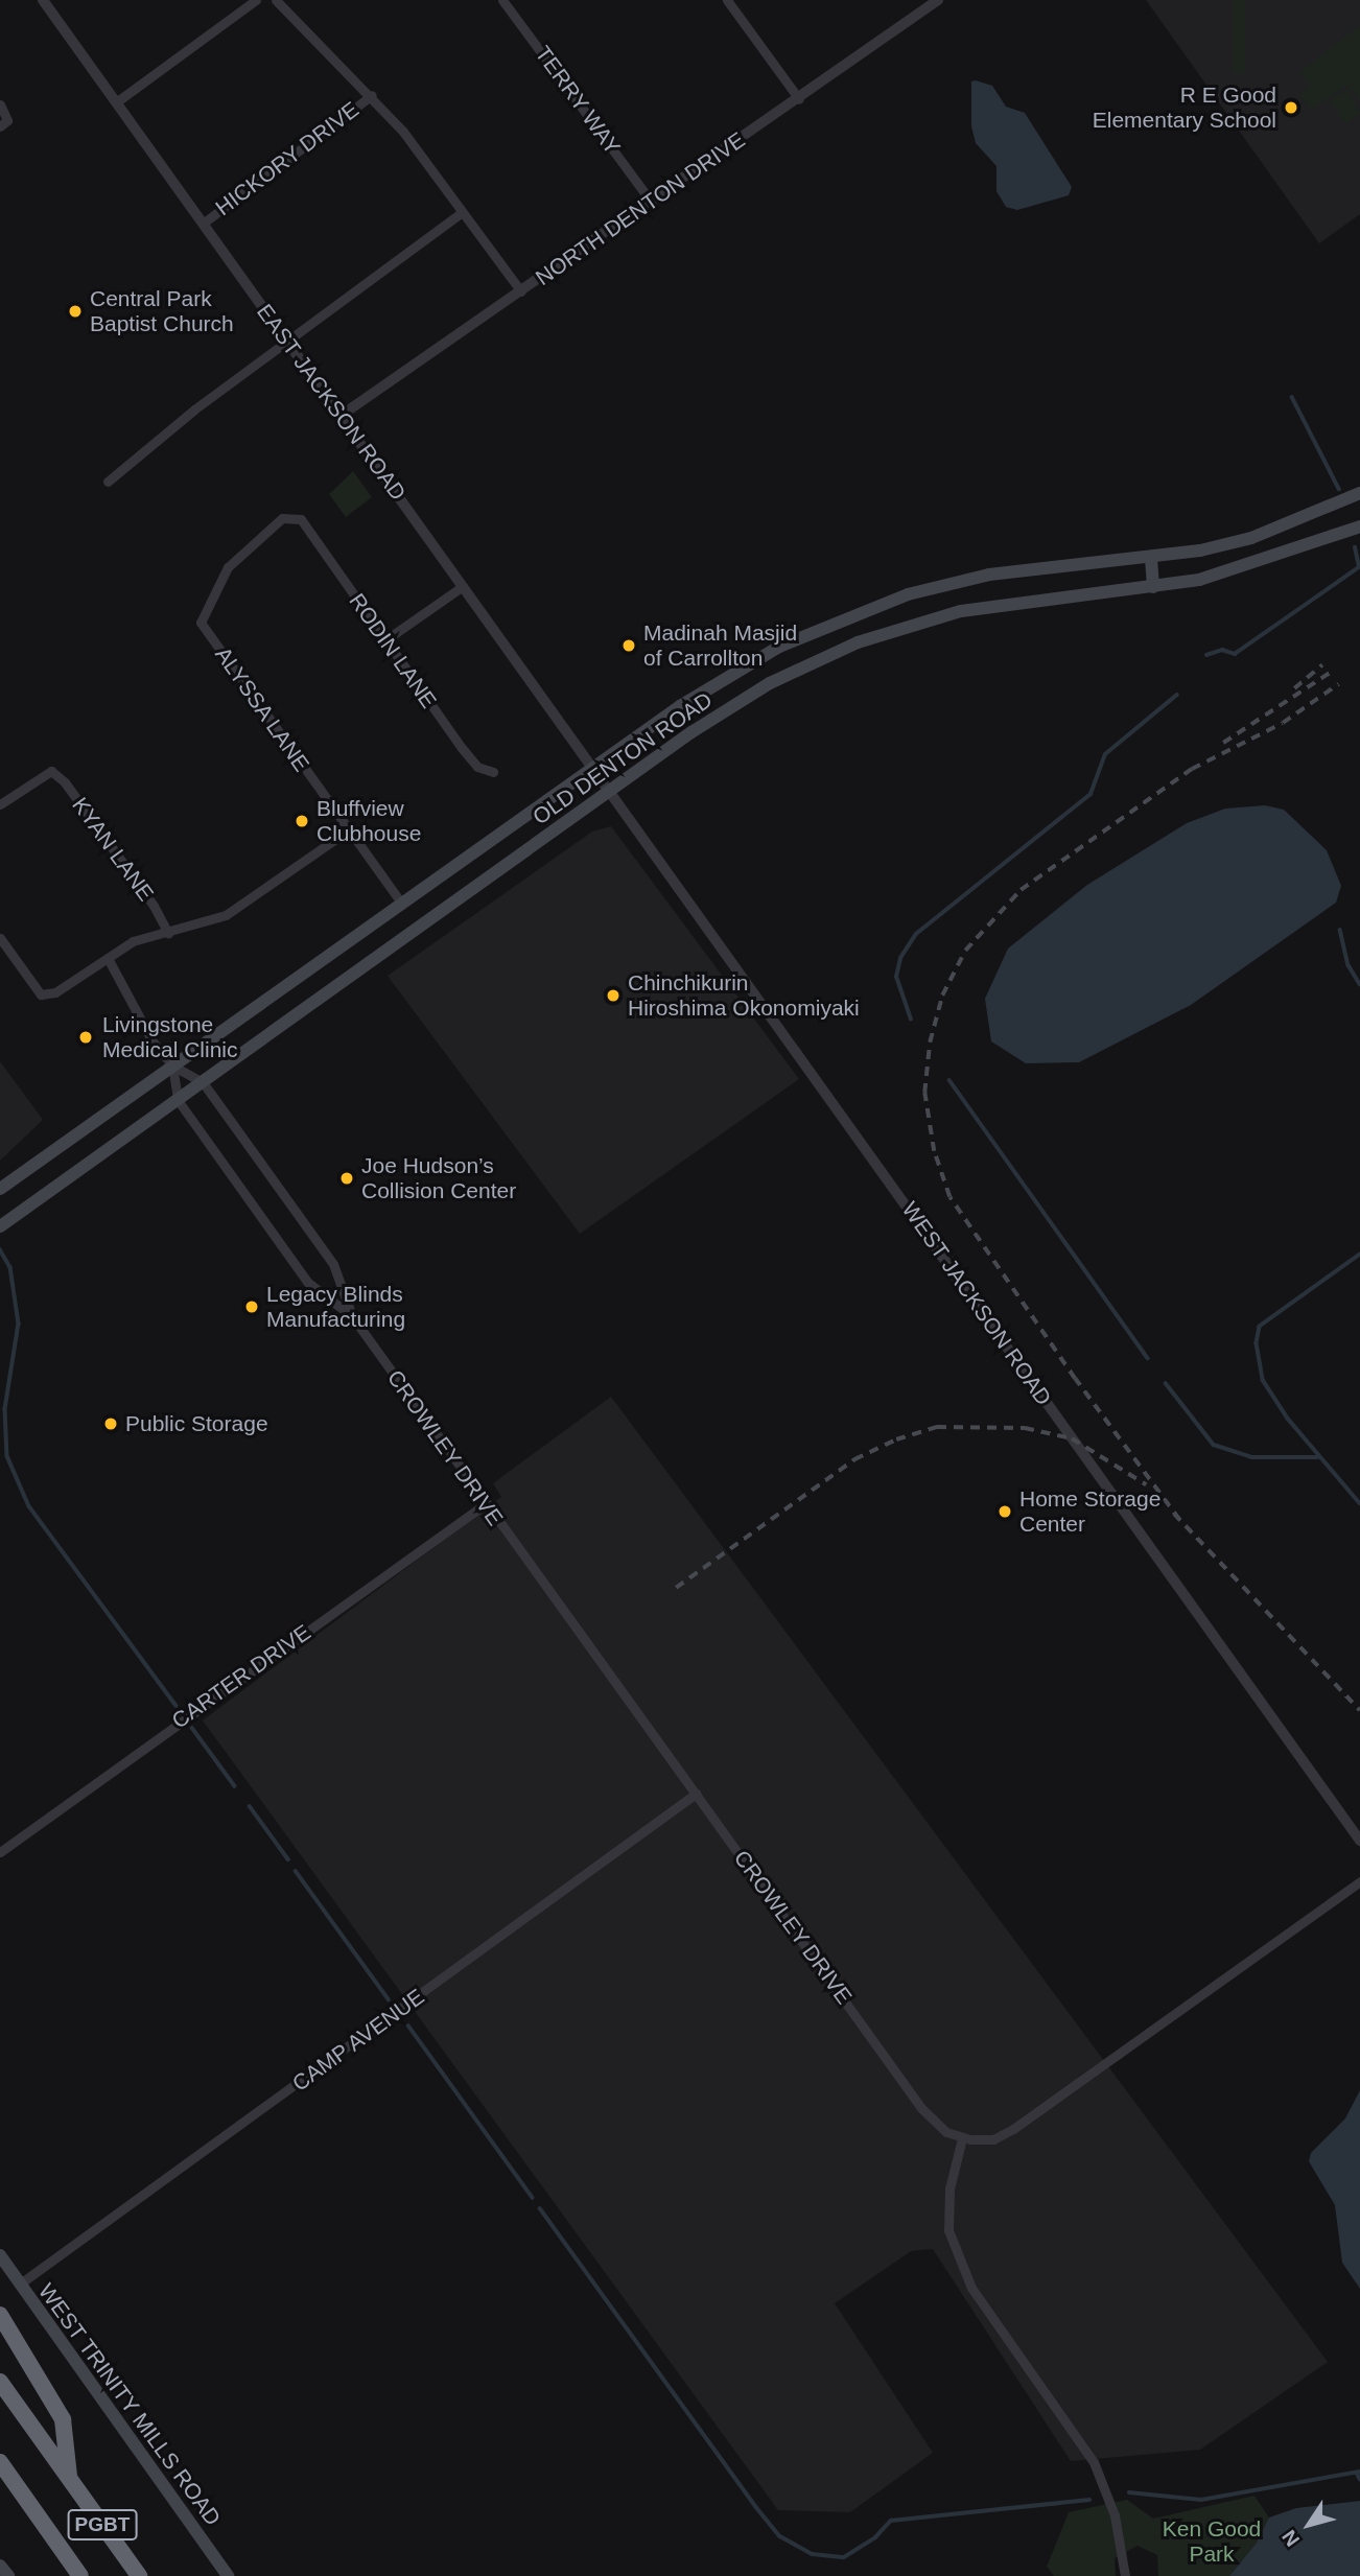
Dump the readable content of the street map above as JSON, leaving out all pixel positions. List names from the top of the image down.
{
  "streets": {
    "highway": ["PGBT"],
    "main road": ["OLD DENTON ROAD", "WEST TRINITY MILLS ROAD"],
    "street": [
      "TERRY WAY",
      "HICKORY DRIVE",
      "NORTH DENTON DRIVE",
      "EAST JACKSON ROAD",
      "RODIN LANE",
      "ALYSSA LANE",
      "KYAN LANE",
      "WEST JACKSON ROAD",
      "CROWLEY DRIVE",
      "CARTER DRIVE",
      "CAMP AVENUE"
    ]
  },
  "crossings": [
    ["TERRY WAY", "NORTH DENTON DRIVE"],
    ["HICKORY DRIVE", "EAST JACKSON ROAD"],
    ["NORTH DENTON DRIVE", "EAST JACKSON ROAD"],
    ["EAST JACKSON ROAD", "OLD DENTON ROAD"],
    ["EAST JACKSON ROAD", "WEST JACKSON ROAD"],
    ["RODIN LANE", "ALYSSA LANE"],
    ["ALYSSA LANE", "OLD DENTON ROAD"],
    ["OLD DENTON ROAD", "WEST JACKSON ROAD"],
    ["OLD DENTON ROAD", "CROWLEY DRIVE"],
    ["CROWLEY DRIVE", "CARTER DRIVE"],
    ["CROWLEY DRIVE", "CAMP AVENUE"],
    ["CAMP AVENUE", "WEST TRINITY MILLS ROAD"]
  ],
  "parks": ["Ken Good Park"],
  "places": [
    "R E Good Elementary School",
    "Central Park Baptist Church",
    "Madinah Masjid of Carrollton",
    "Bluffview Clubhouse",
    "Chinchikurin Hiroshima Okonomiyaki",
    "Livingstone Medical Clinic",
    "Joe Hudson’s Collision Center",
    "Legacy Blinds Manufacturing",
    "Public Storage",
    "Home Storage Center"
  ],
  "north": "bottom left"
}
